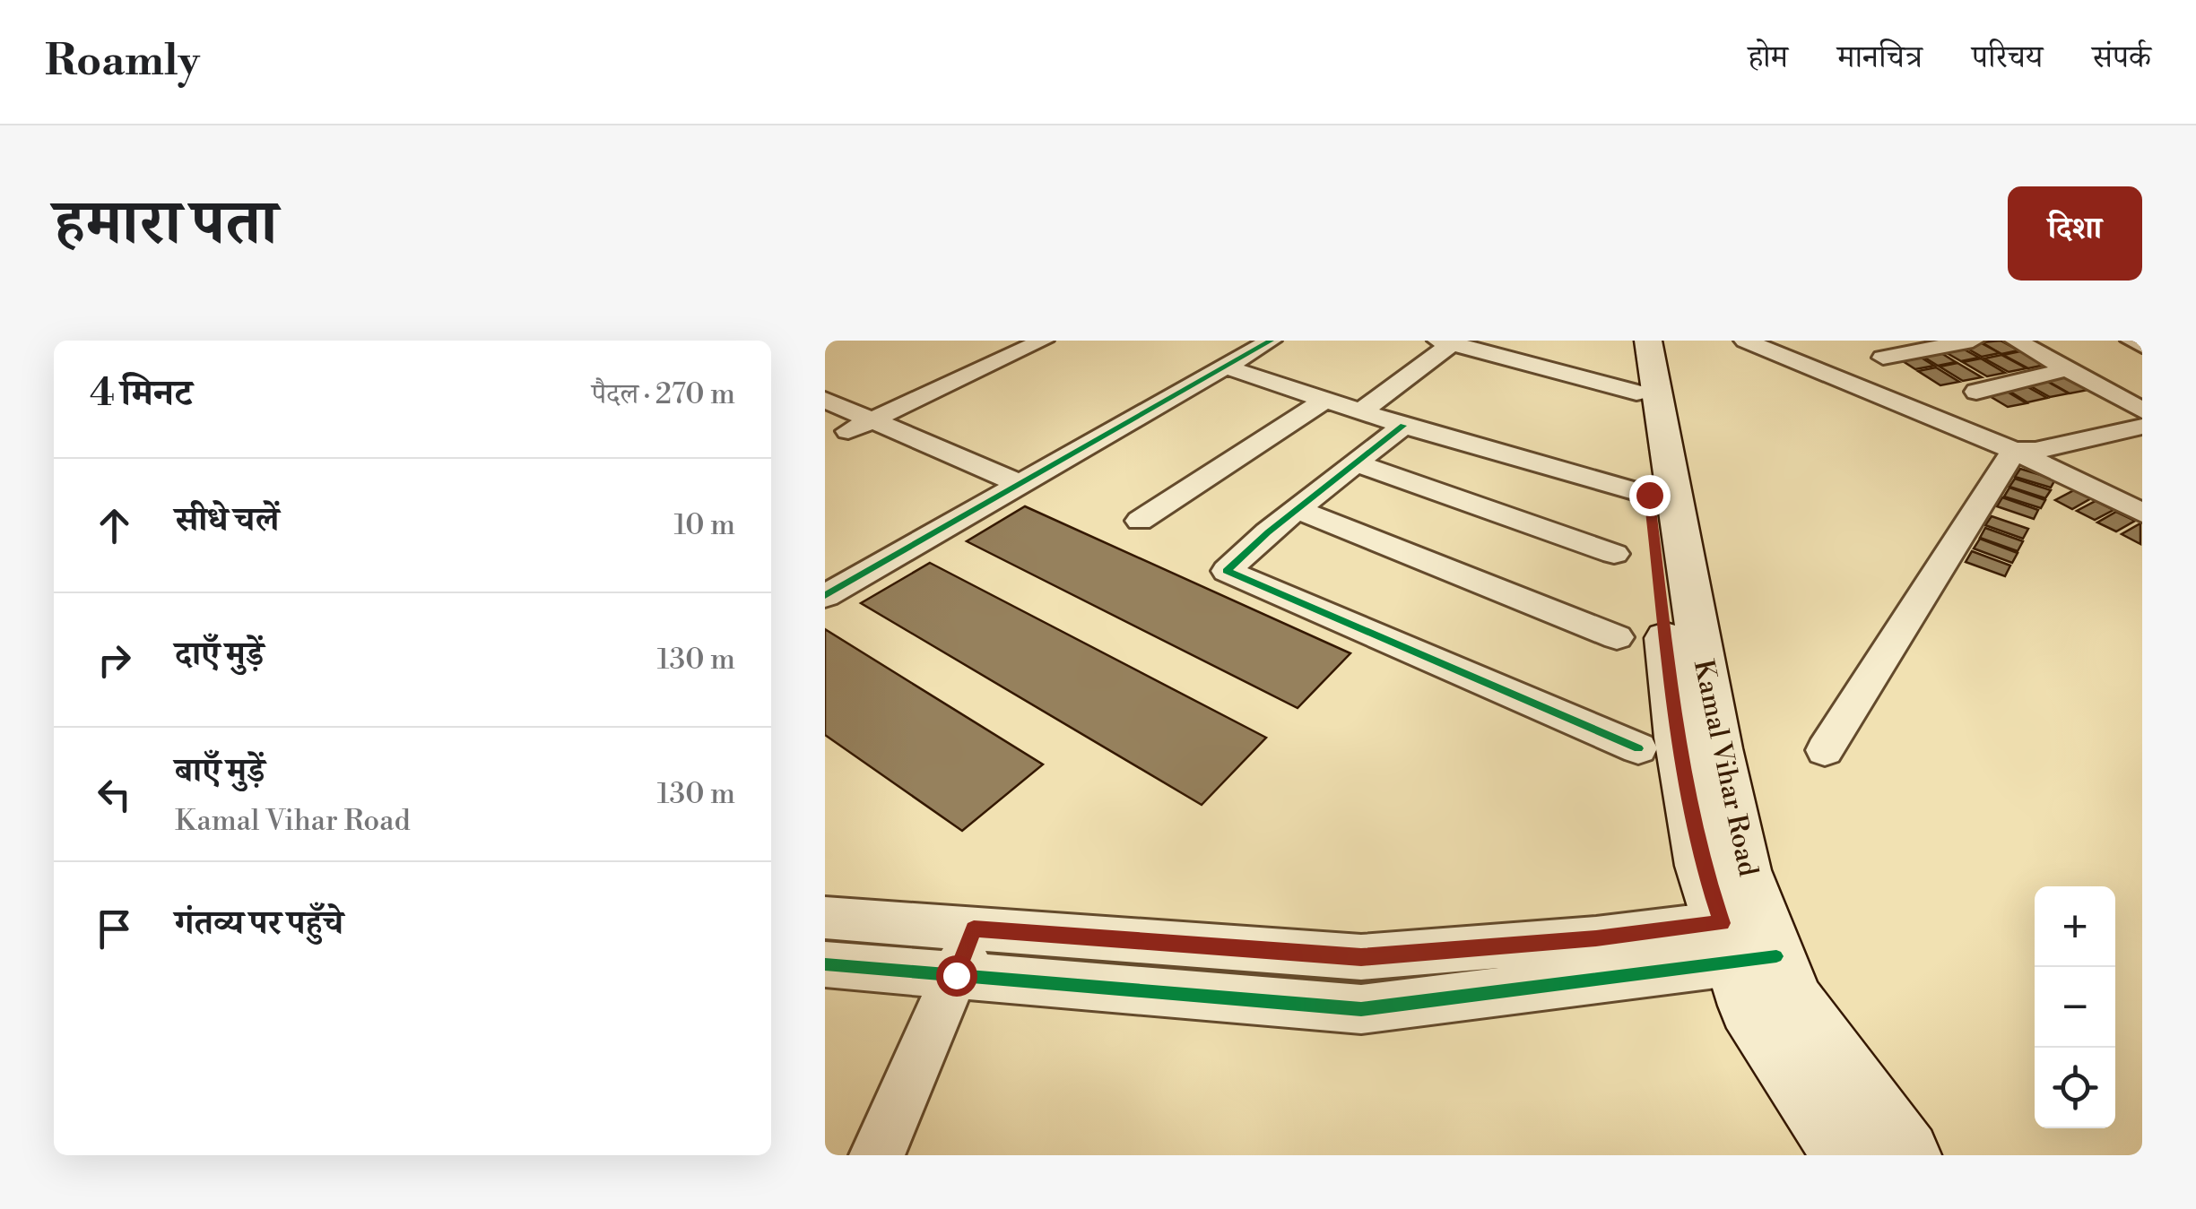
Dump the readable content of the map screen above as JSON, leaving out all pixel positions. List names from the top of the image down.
{
  "streets": {
    "main road": ["Kamal Vihar Road"]
  },
  "page": {
    "header": "Roamly",
    "nav": [
      "होम",
      "मानचित्र",
      "परिचय",
      "संपर्क"
    ],
    "title": "हमारा पता",
    "buttons": "दिशा",
    "heading": ["4 मिनट", "पैदल · 270 m"],
    "list": [
      ["सीधे चलें", "10 m"],
      ["दाएँ मुड़ें", "130 m"],
      ["बाएँ मुड़ें", "Kamal Vihar Road", "130 m"],
      "गंतव्य पर पहुँचे"
    ],
    "map_buttons": ["+", "−"]
  }
}
